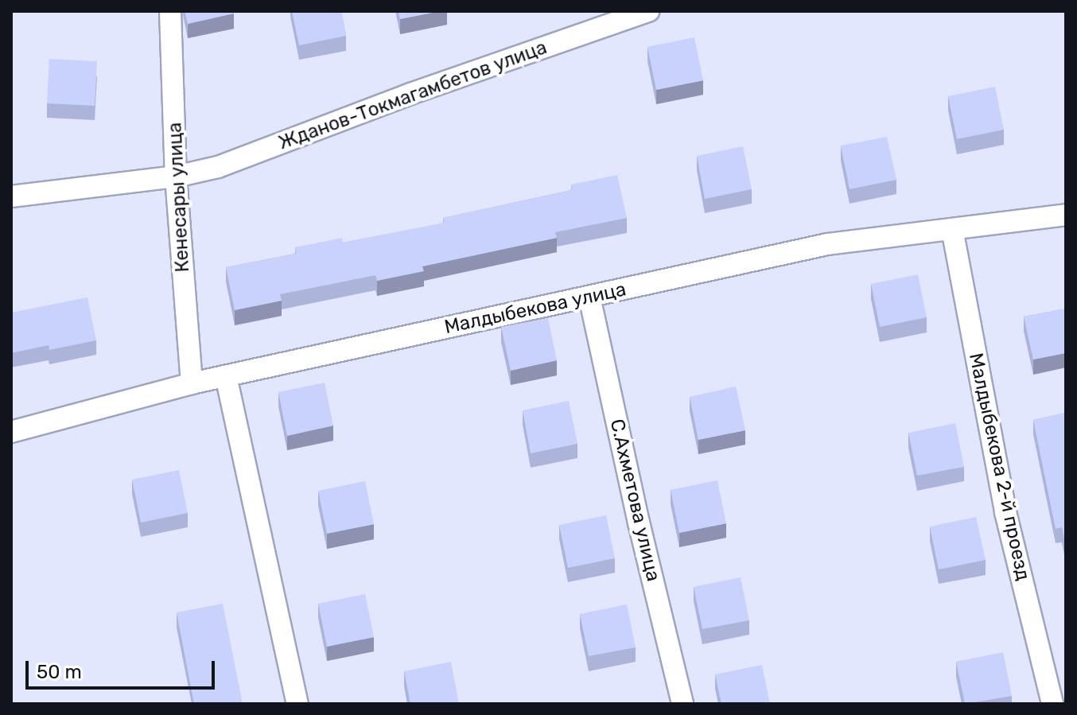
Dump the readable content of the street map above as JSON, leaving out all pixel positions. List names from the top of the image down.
{
  "streets": {
    "street": [
      "Жданов-Токмагамбетов улица",
      "Кенесары улица",
      "Малдыбекова улица",
      "Малдыбекова 2-й проезд",
      "С.Ахметова улица"
    ]
  },
  "crossings": [
    ["Жданов-Токмагамбетов улица", "Кенесары улица"],
    ["Кенесары улица", "Малдыбекова улица"],
    ["Малдыбекова улица", "Малдыбекова 2-й проезд"],
    ["Малдыбекова улица", "С.Ахметова улица"]
  ],
  "scale_bar": "50 m"
}
